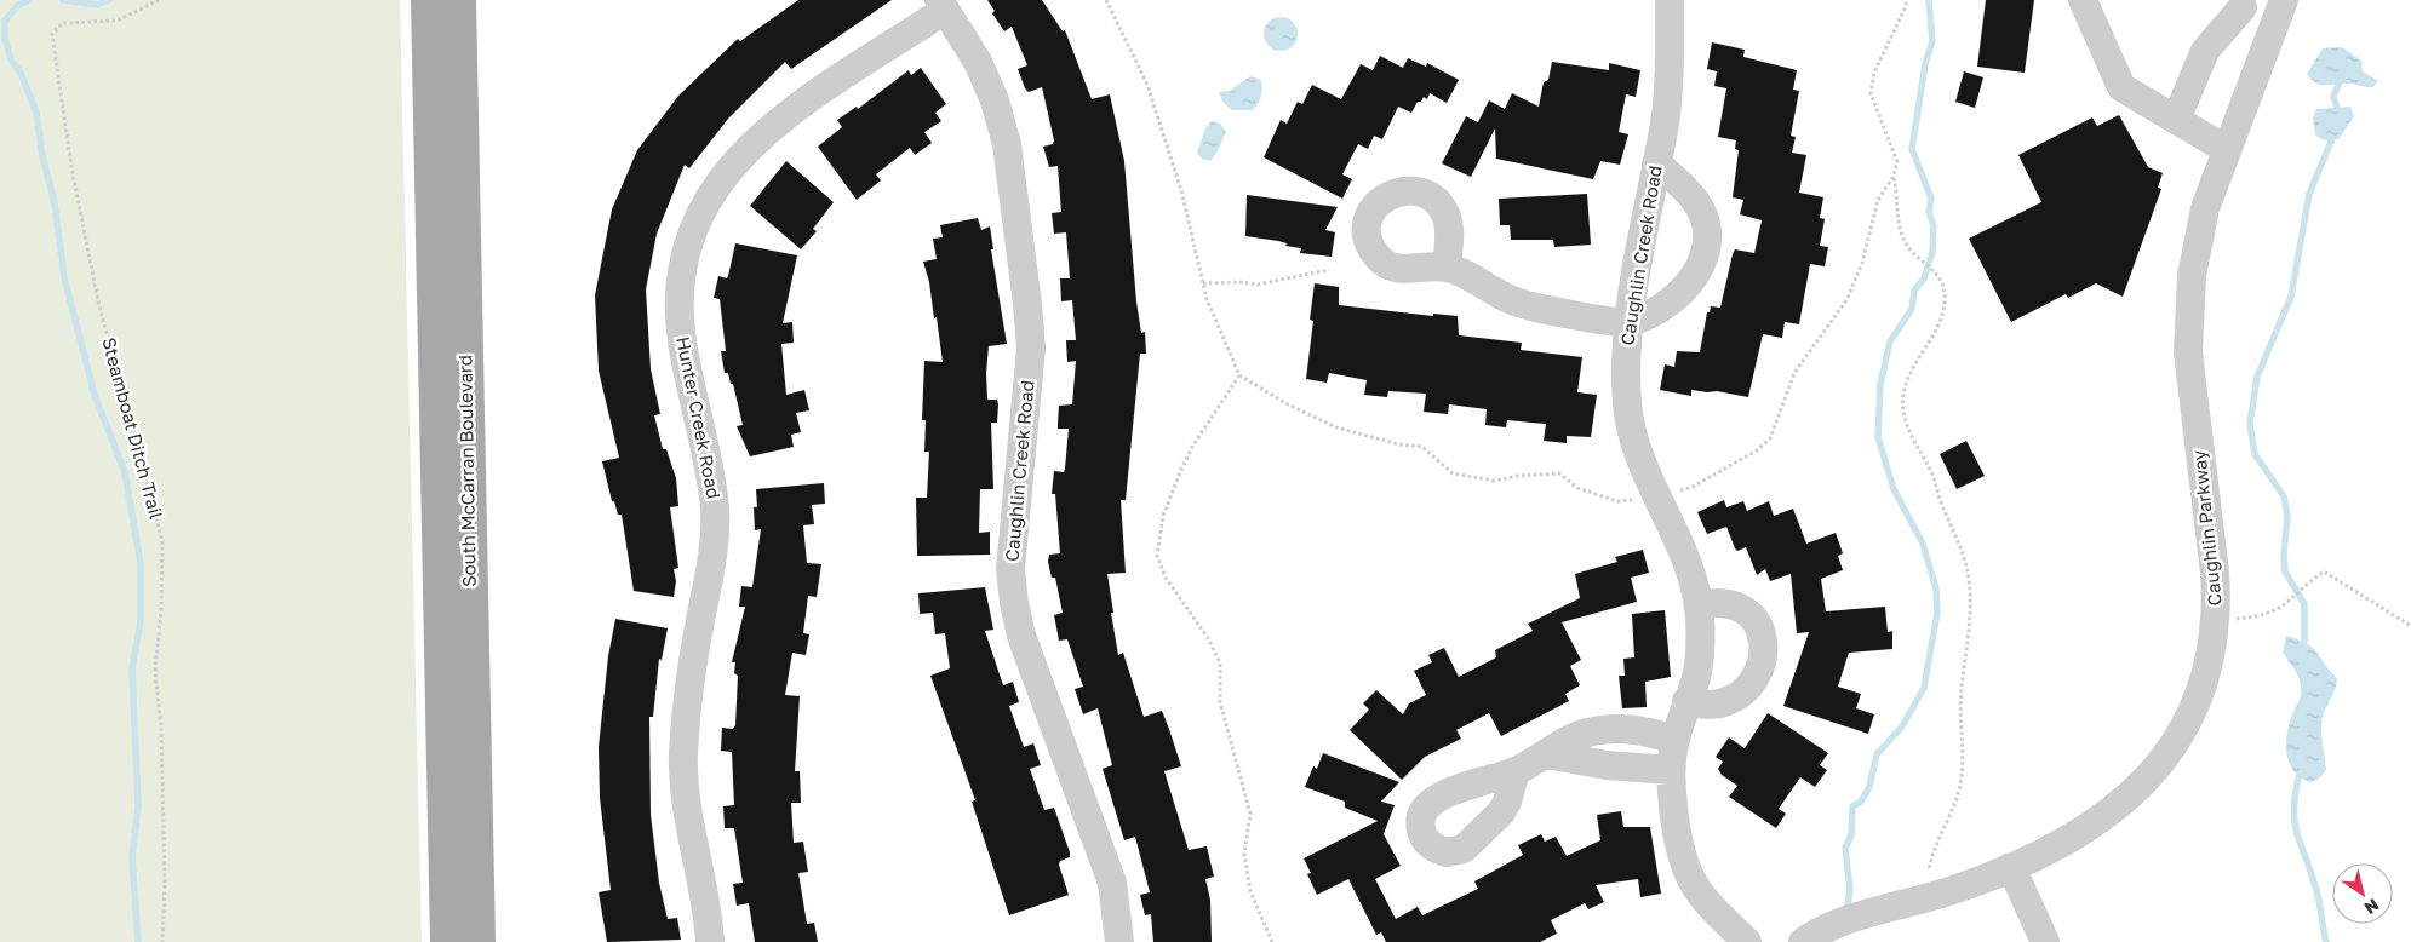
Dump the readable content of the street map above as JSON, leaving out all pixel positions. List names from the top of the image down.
{
  "streets": {
    "main road": ["South McCarran Boulevard"],
    "street": ["Caughlin Creek Road", "Hunter Creek Road", "Caughlin Parkway"],
    "path": ["Steamboat Ditch Trail"]
  },
  "crossings": [
    ["Caughlin Creek Road", "Hunter Creek Road"]
  ],
  "north": "bottom right"
}
